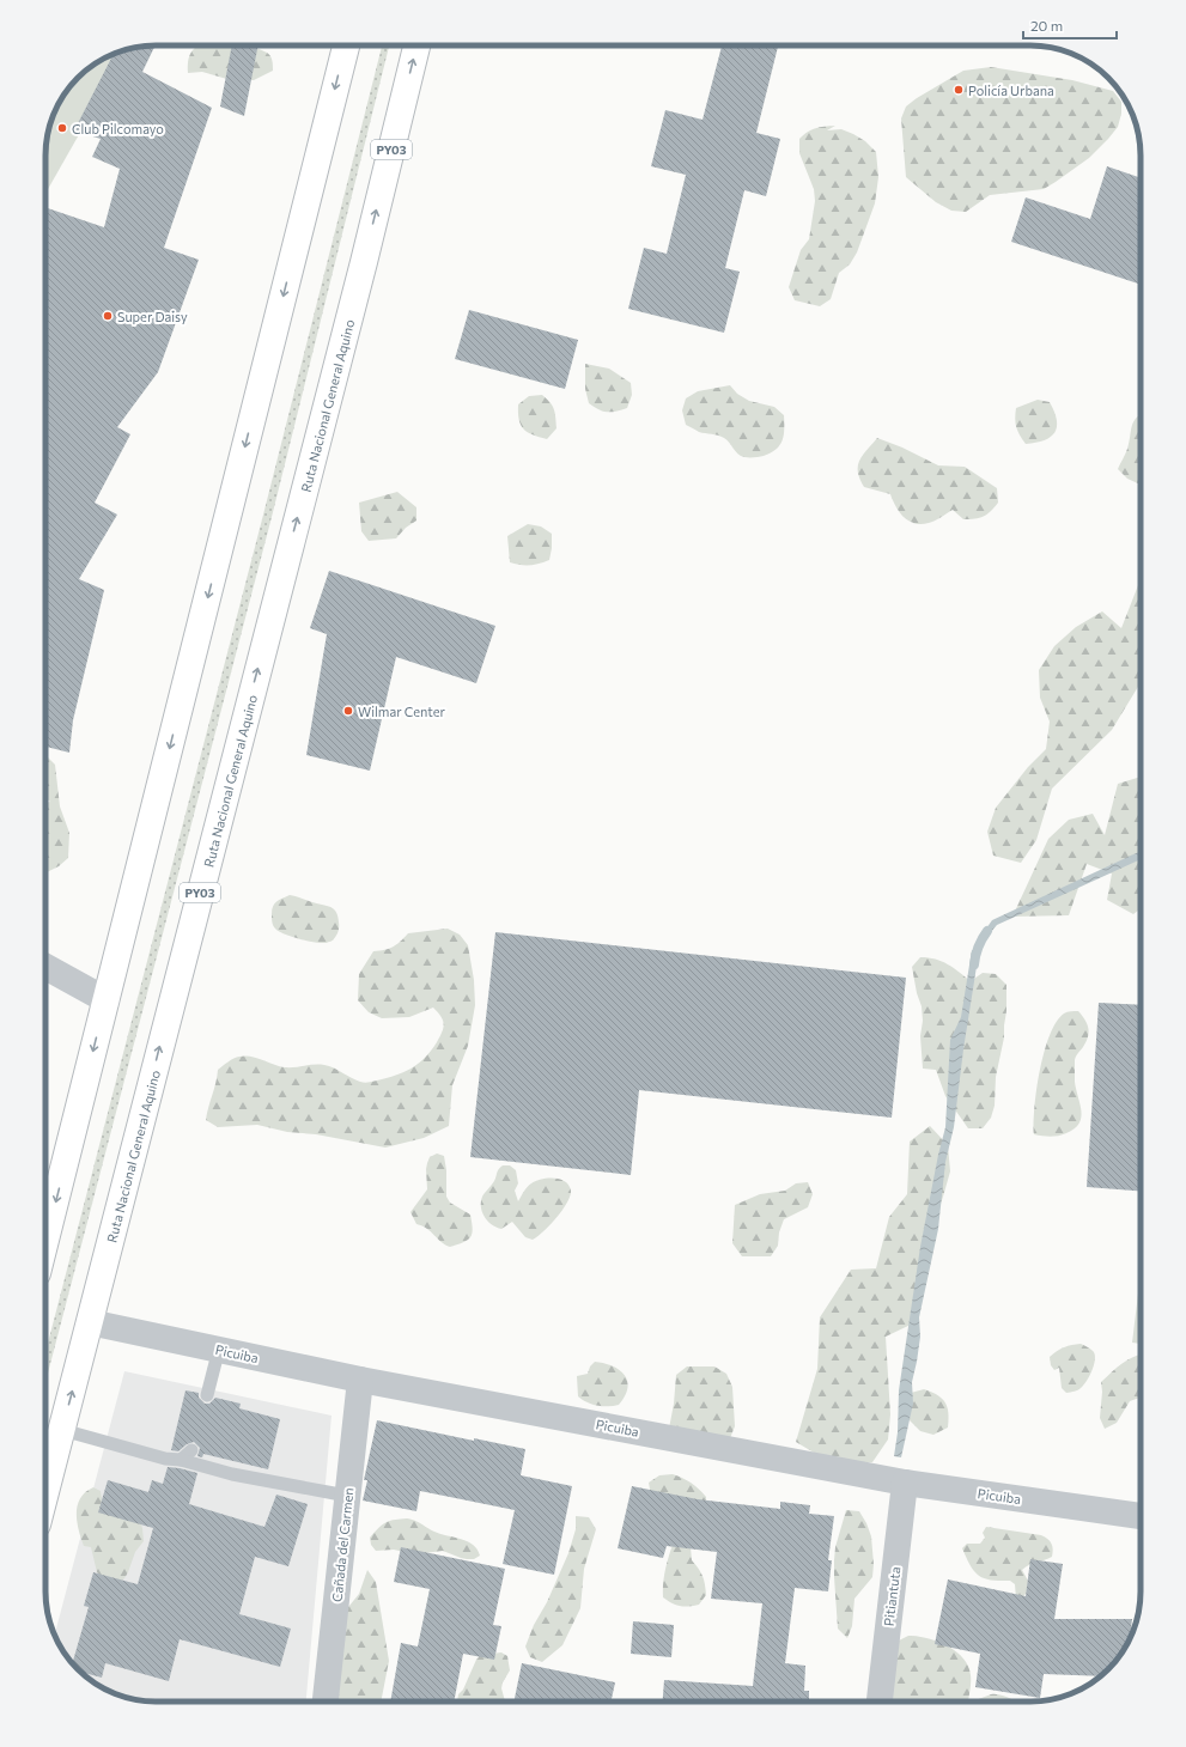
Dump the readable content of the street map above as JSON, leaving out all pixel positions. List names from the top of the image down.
{
  "streets": {
    "highway": ["PY03", "Ruta Nacional General Aquino"],
    "street": ["Picuiba", "Cañada del Carmen", "Pitiantuta"]
  },
  "crossings": [
    ["Ruta Nacional General Aquino", "Picuiba"],
    ["Picuiba", "Cañada del Carmen"],
    ["Picuiba", "Pitiantuta"]
  ],
  "places": [
    "Policía Urbana",
    "Club Pilcomayo",
    "Super Daisy",
    "Wilmar Center"
  ],
  "scale_bar": "20 m"
}
